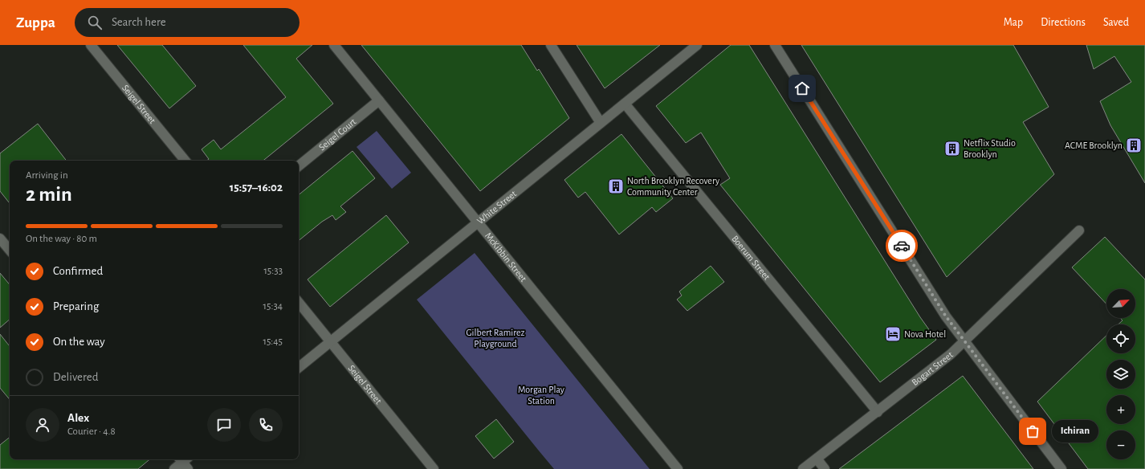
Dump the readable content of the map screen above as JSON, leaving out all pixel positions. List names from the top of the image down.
{
  "streets": {
    "street": [
      "Seigel Street",
      "Seigel Court",
      "White Street",
      "McKibbin Street",
      "Boerum Street",
      "Bogart Street"
    ]
  },
  "crossings": [
    ["Seigel Street", "White Street"],
    ["Seigel Court", "McKibbin Street"],
    ["White Street", "McKibbin Street"],
    ["White Street", "Boerum Street"],
    ["Boerum Street", "Bogart Street"]
  ],
  "parks": ["Gilbert Ramirez Playground", "Morgan Play Station"],
  "places": {
    "building": ["ACME Brooklyn", "Netflix Studio Brooklyn", "North Brooklyn Recovery Community Center"],
    "hotel": ["Nova Hotel"],
    "other": ["Ichiran"]
  },
  "north": "top right",
  "page": {
    "header": "Zuppa",
    "search": "Search here",
    "nav": ["Map", "Directions", "Saved"],
    "heading": ["2 min", "Arriving in", "15:57–16:02"],
    "panel": ["Alex", "Courier · 4.8"],
    "bar": "On the way · 80 m",
    "list": [
      ["Confirmed", "15:33"],
      ["Preparing", "15:34"],
      ["On the way", "15:45"],
      "Delivered"
    ],
    "map_buttons": ["+", "−"],
    "bubble": "Ichiran"
  }
}
